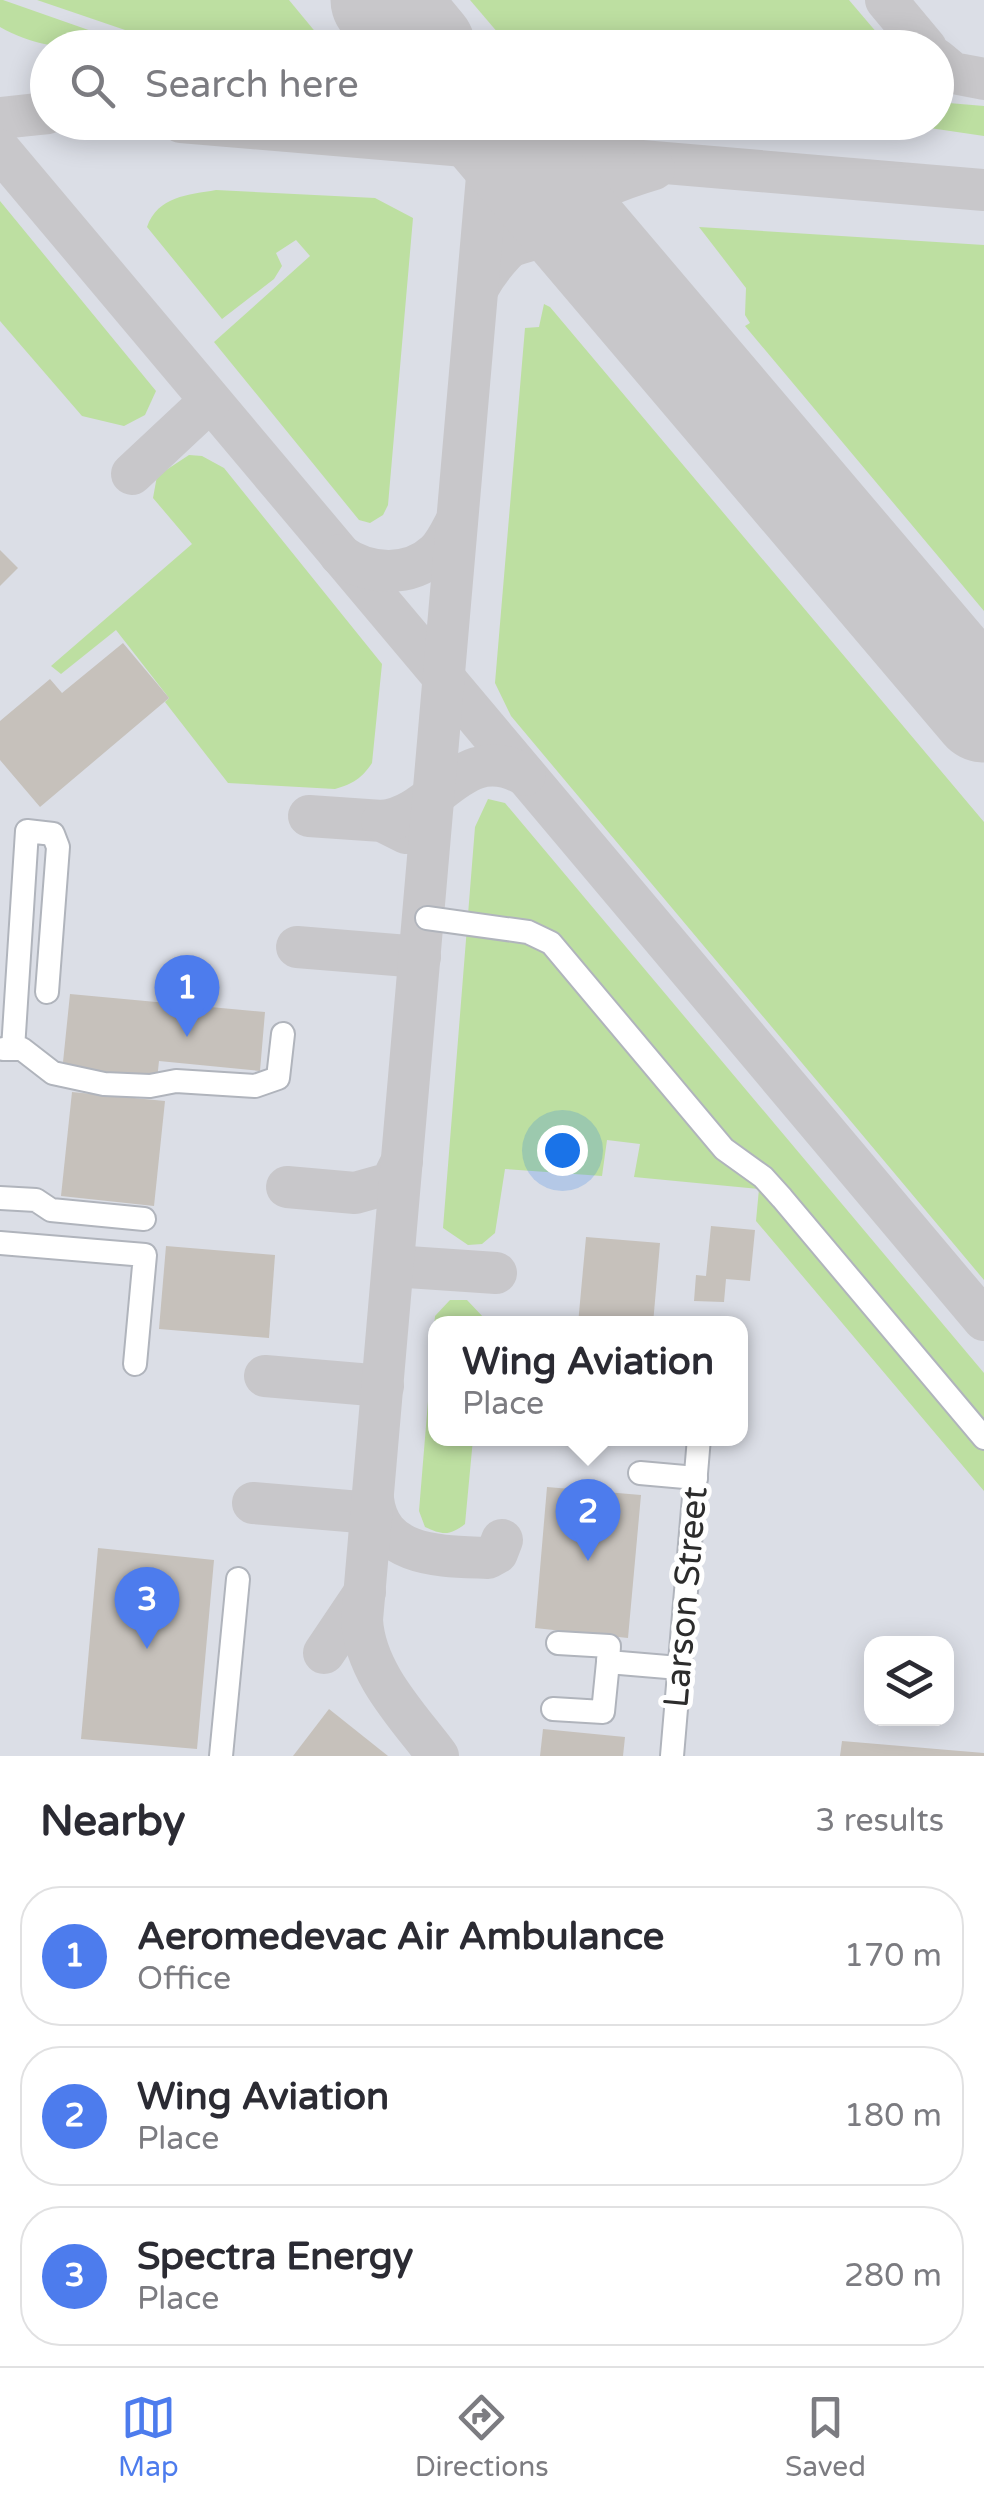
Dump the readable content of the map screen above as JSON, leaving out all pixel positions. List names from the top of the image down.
{
  "streets": {
    "lane": ["Larson Street"]
  },
  "page": {
    "search": "Search here",
    "pins": ["1", "2", "3"],
    "popup": ["Wing Aviation", "Place"],
    "heading": ["Nearby", "3 results"],
    "list": [
      {
        "mark": "1",
        "name": "Aeromedevac Air Ambulance",
        "note": "Office",
        "value": "170 m"
      },
      {
        "mark": "2",
        "name": "Wing Aviation",
        "note": "Place",
        "value": "180 m"
      },
      {
        "mark": "3",
        "name": "Spectra Energy",
        "note": "Place",
        "value": "280 m"
      }
    ],
    "nav": ["Map", "Directions", "Saved"]
  }
}
